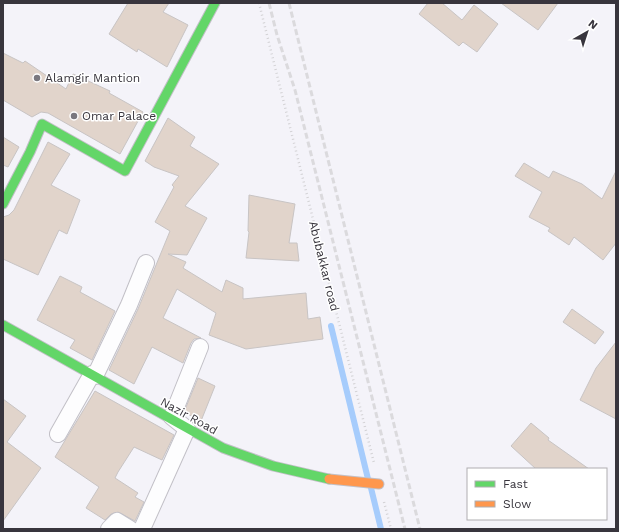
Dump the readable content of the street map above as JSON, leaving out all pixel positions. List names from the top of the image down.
{
  "streets": {
    "street": ["Nazir Road"],
    "path": ["Abubakkar road"]
  },
  "crossings": [
    ["Abubakkar road", "Nazir Road"]
  ],
  "places": ["Alamgir Mantion", "Omar Palace"],
  "legend": ["Fast", "Slow"],
  "north": "top right"
}
